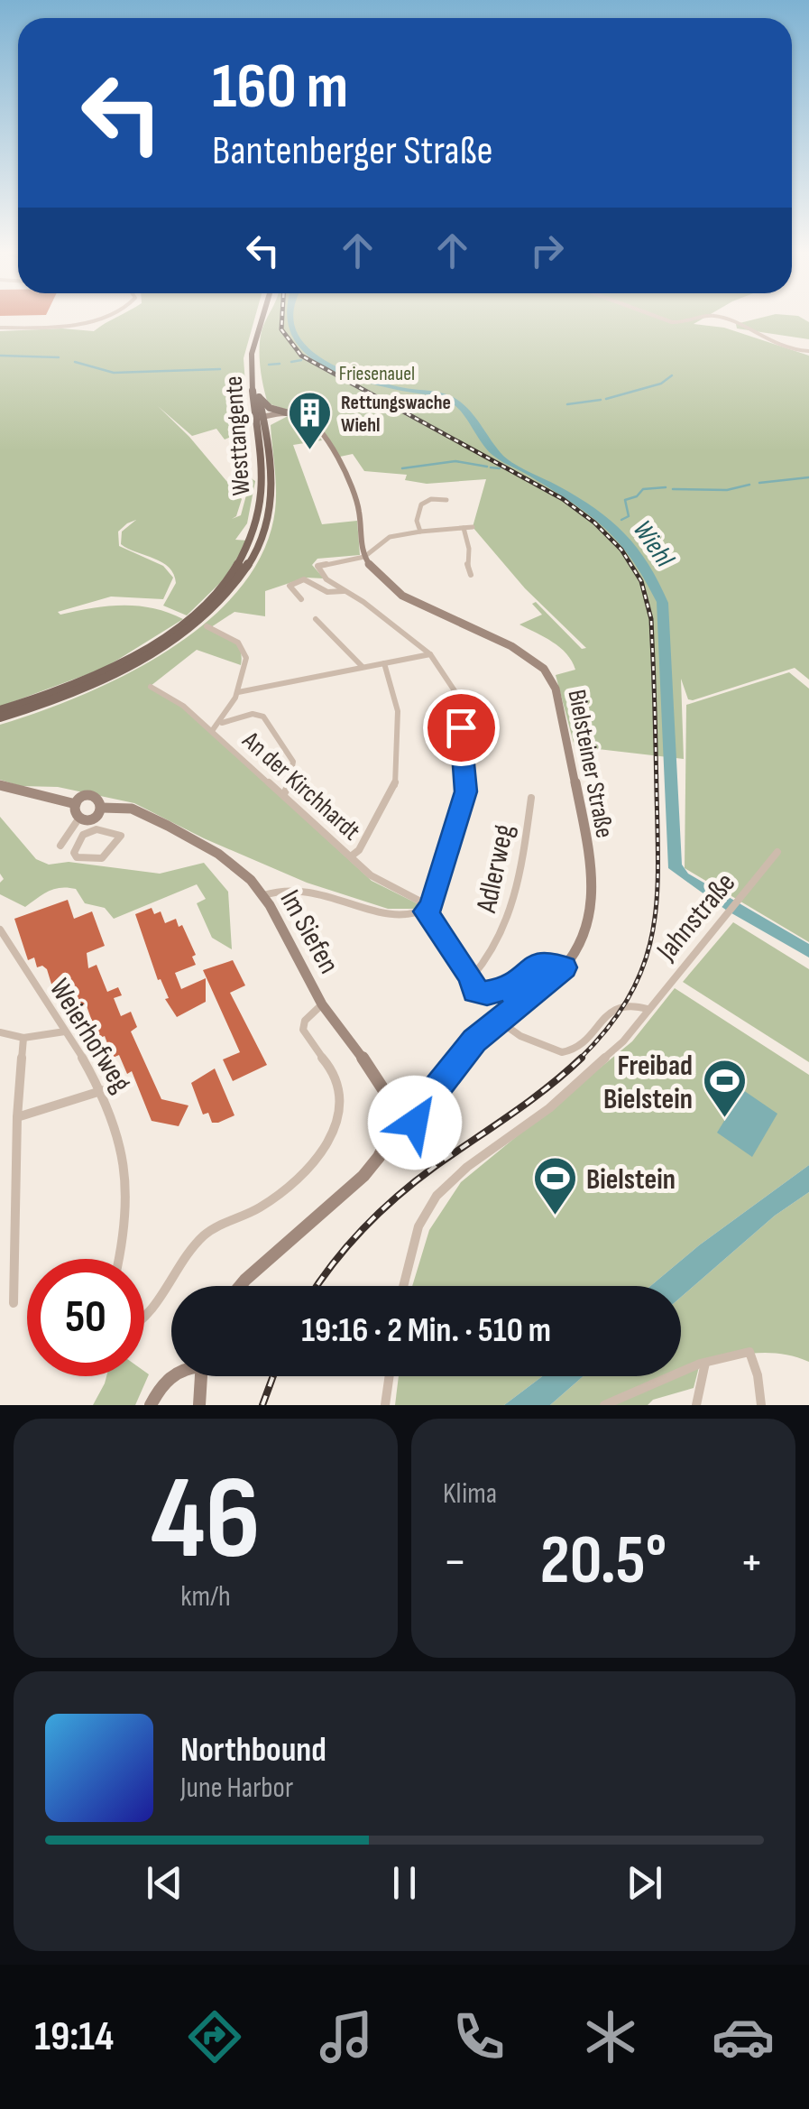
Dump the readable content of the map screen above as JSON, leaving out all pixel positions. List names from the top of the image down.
{
  "streets": {
    "main road": ["Westtangente", "Bielsteiner Straße", "Im Siefen"],
    "street": [
      "An der Kirchhardt",
      "Adlerweg",
      "Jahnstraße",
      "Weierhofweg"
    ]
  },
  "crossings": [
    ["Bielsteiner Straße", "Im Siefen"]
  ],
  "water": ["Wiehl"],
  "parks": ["Friesenauel"],
  "places": {
    "building": ["Rettungswache Wiehl"],
    "sports": ["Freibad Bielstein", "Bielstein"]
  },
  "page": {
    "turn": ["160 m", "Bantenberger Straße"],
    "limit": "50",
    "trip": "19:16 · 2 Min. · 510 m",
    "tile": [
      ["46", "km/h"],
      "Klima"
    ],
    "heat": ["−", "20.5°", "+"],
    "song": ["Northbound", "June Harbor"],
    "tabs": "19:14"
  }
}
